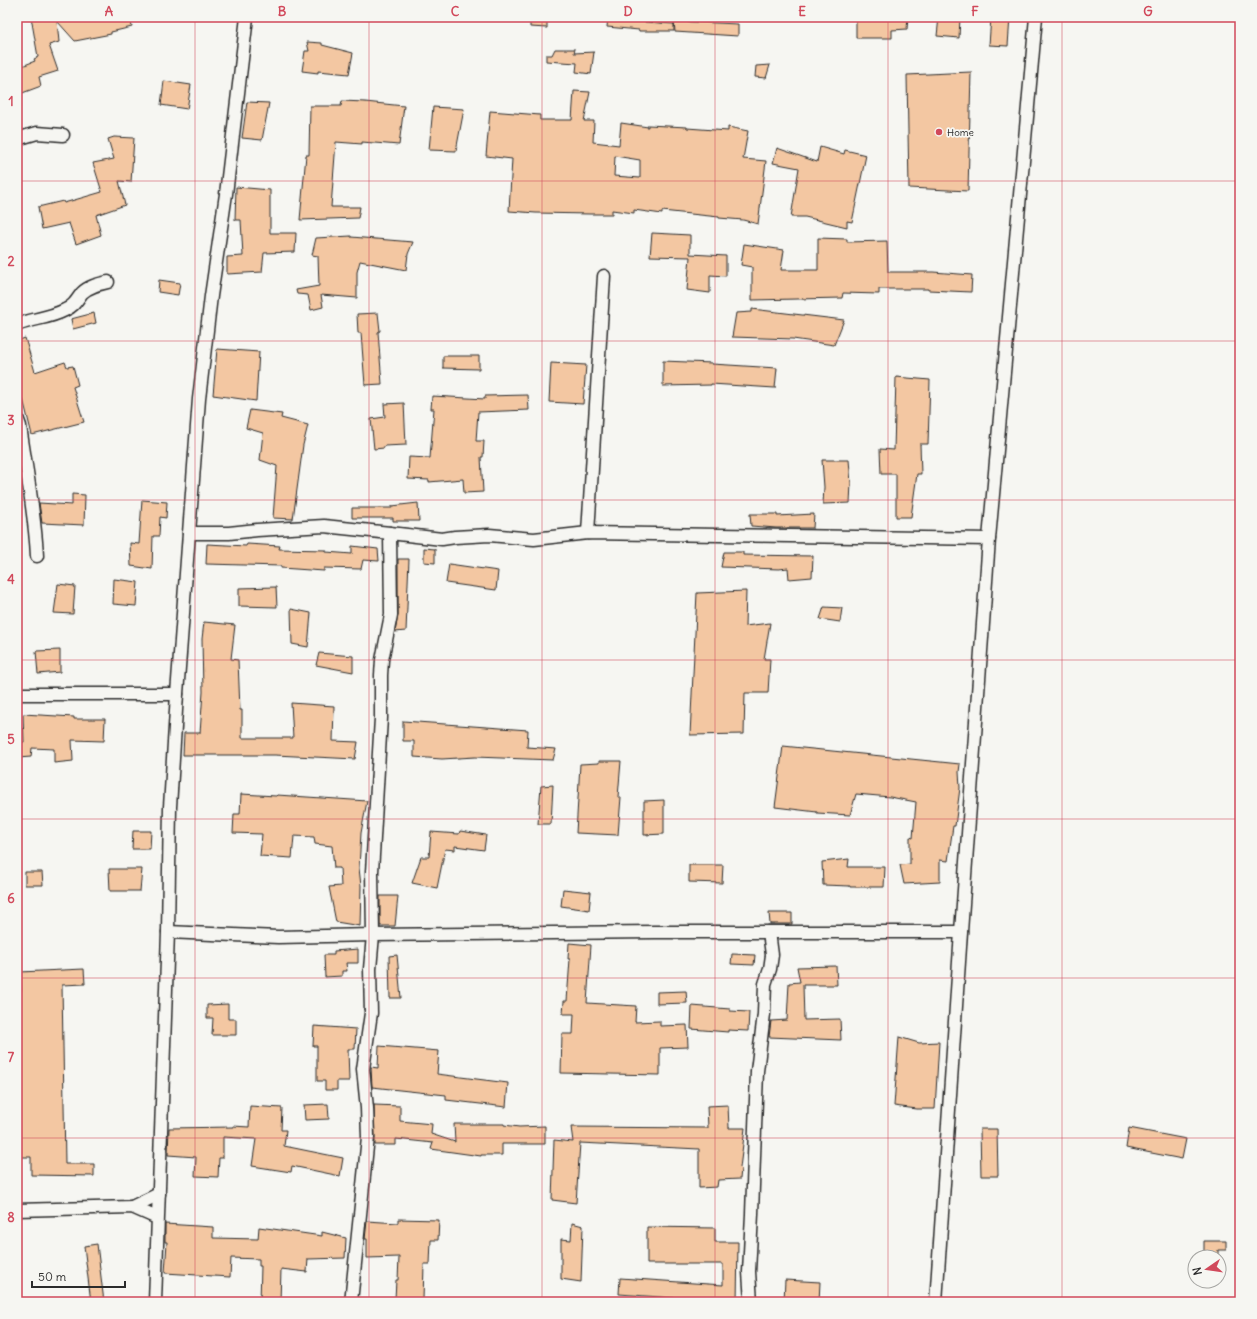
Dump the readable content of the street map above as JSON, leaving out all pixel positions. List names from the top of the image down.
{
  "places": ["Home"],
  "scale_bar": "50 m",
  "north": "left",
  "grid": {
    "columns": [
      "A",
      "B",
      "C",
      "D",
      "E",
      "F",
      "G"
    ],
    "rows": [
      "1",
      "2",
      "3",
      "4",
      "5",
      "6",
      "7",
      "8"
    ]
  }
}
